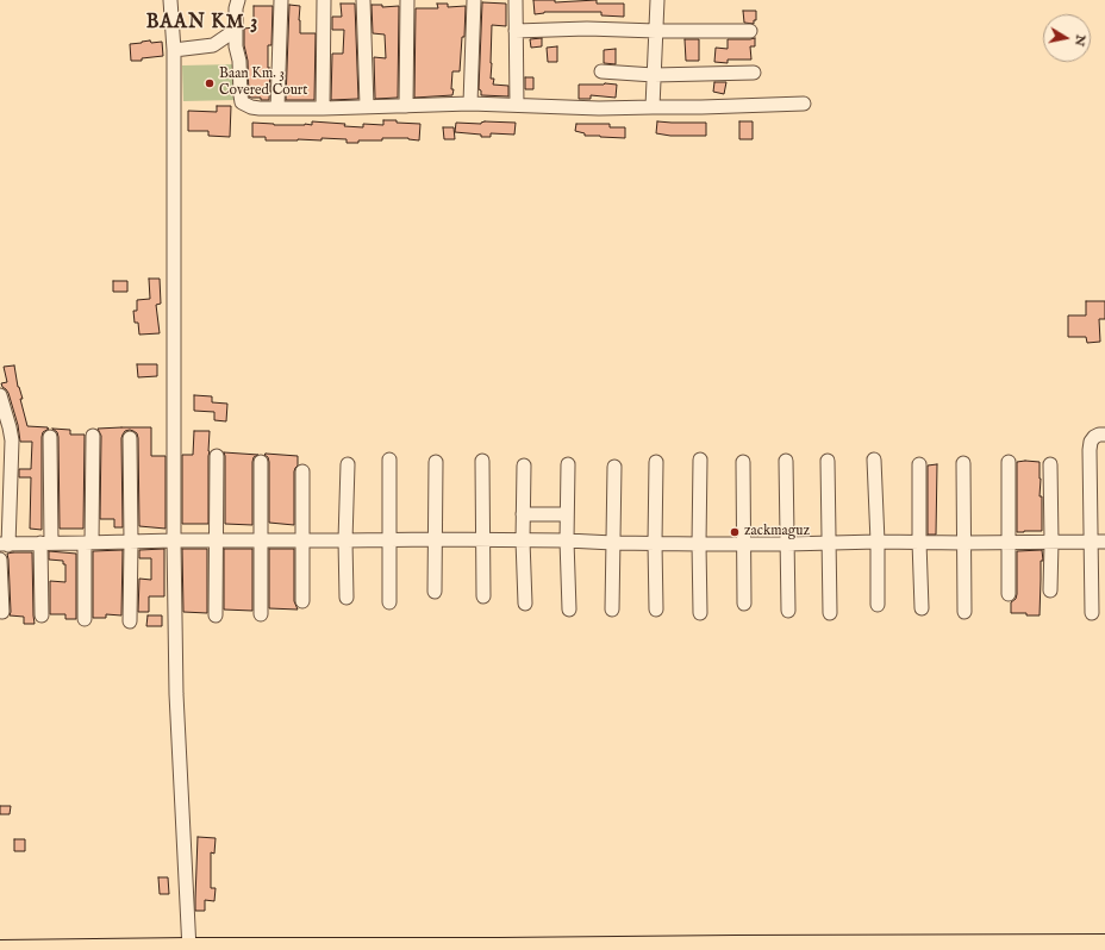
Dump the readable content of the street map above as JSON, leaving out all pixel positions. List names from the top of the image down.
{
  "districts": ["BAAN KM 3"],
  "places": ["Baan Km. 3 Covered Court", "zackmaguz"],
  "north": "right"
}
